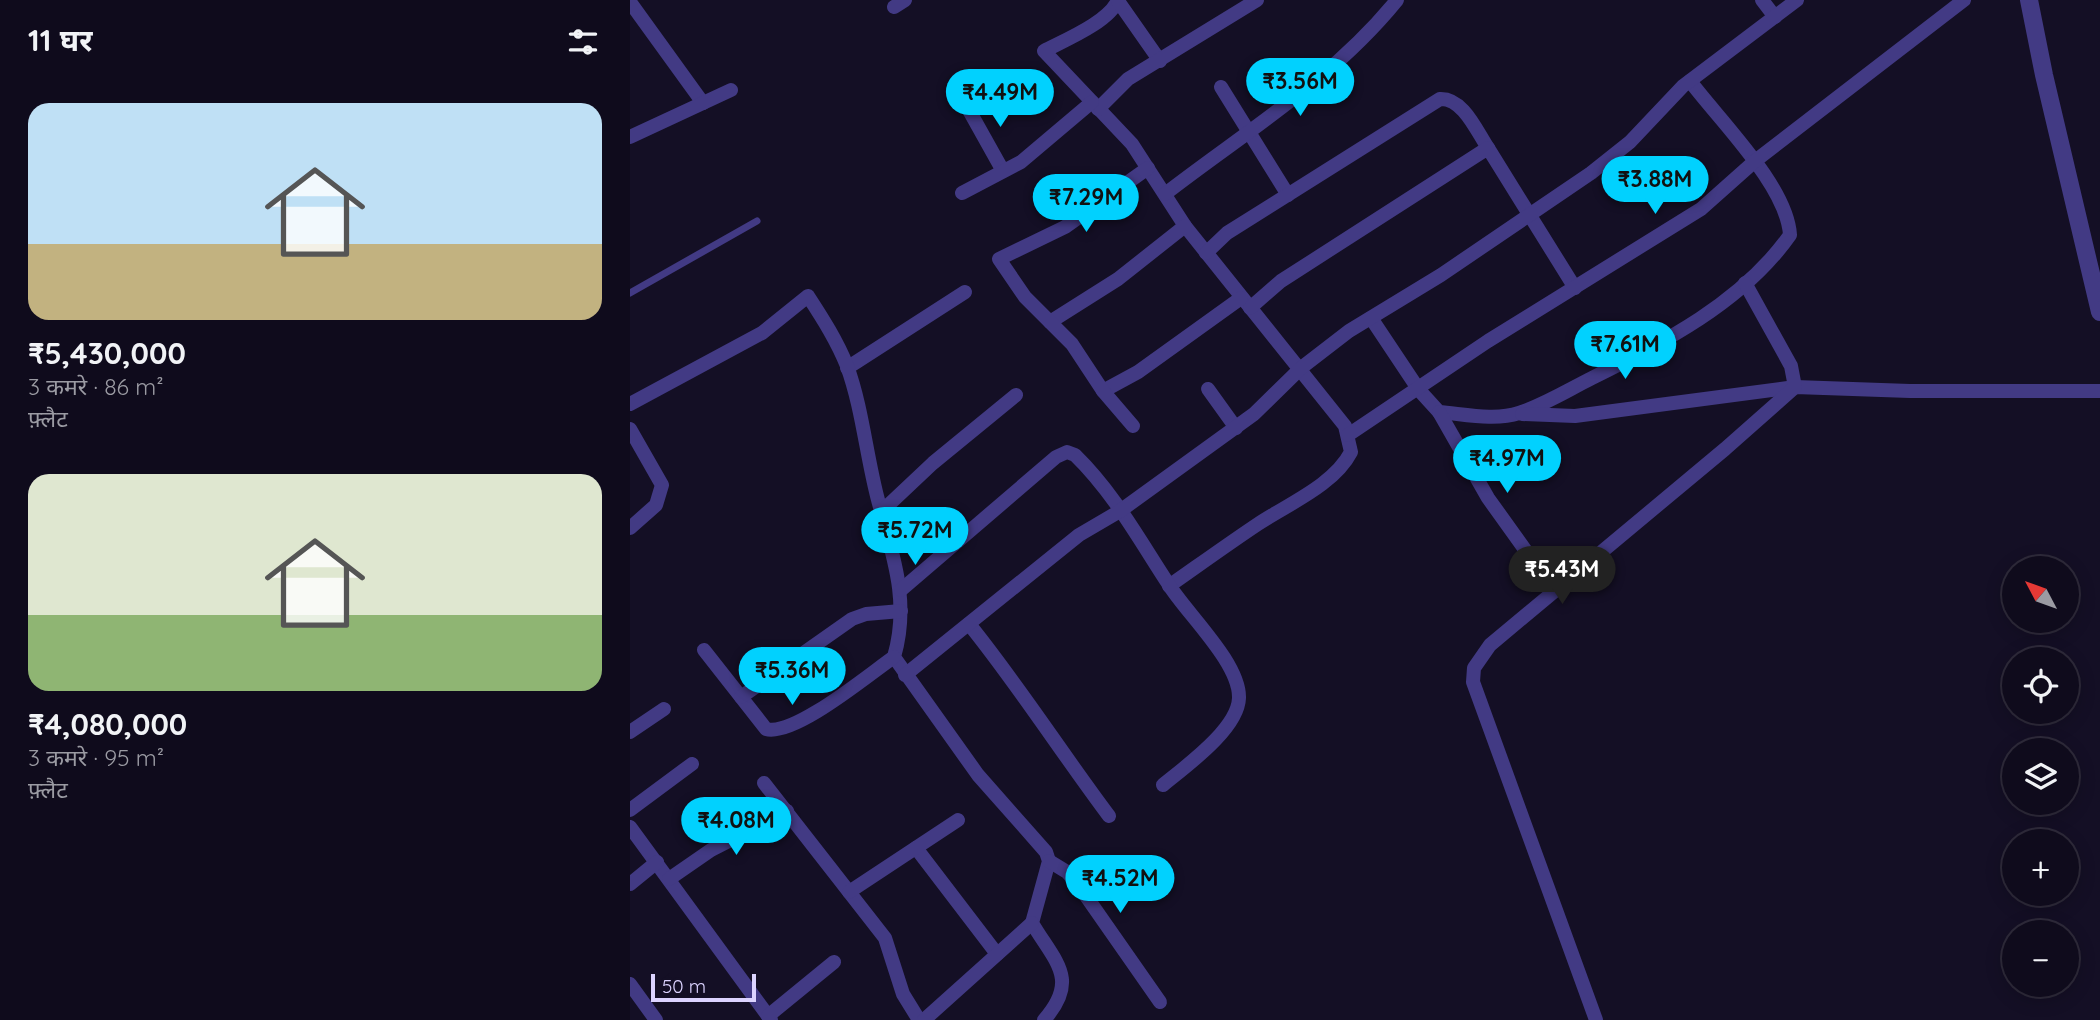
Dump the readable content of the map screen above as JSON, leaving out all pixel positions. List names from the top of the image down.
{
  "scale_bar": "50 m",
  "north": "top left",
  "page": {
    "heading": "11 घर",
    "price": [
      "₹3.56M",
      "₹4.49M",
      "₹3.88M",
      "₹7.29M",
      "₹7.61M",
      "₹4.97M",
      "₹5.72M",
      "₹5.43M",
      "₹5.36M",
      "₹4.08M",
      "₹4.52M"
    ],
    "list": [
      {
        "name": "₹5,430,000",
        "note": "3 कमरे · 86 m² · फ़्लैट"
      },
      {
        "name": "₹4,080,000",
        "note": "3 कमरे · 95 m² · फ़्लैट"
      }
    ],
    "map_buttons": ["+", "−"],
    "scale": "50 m"
  }
}
